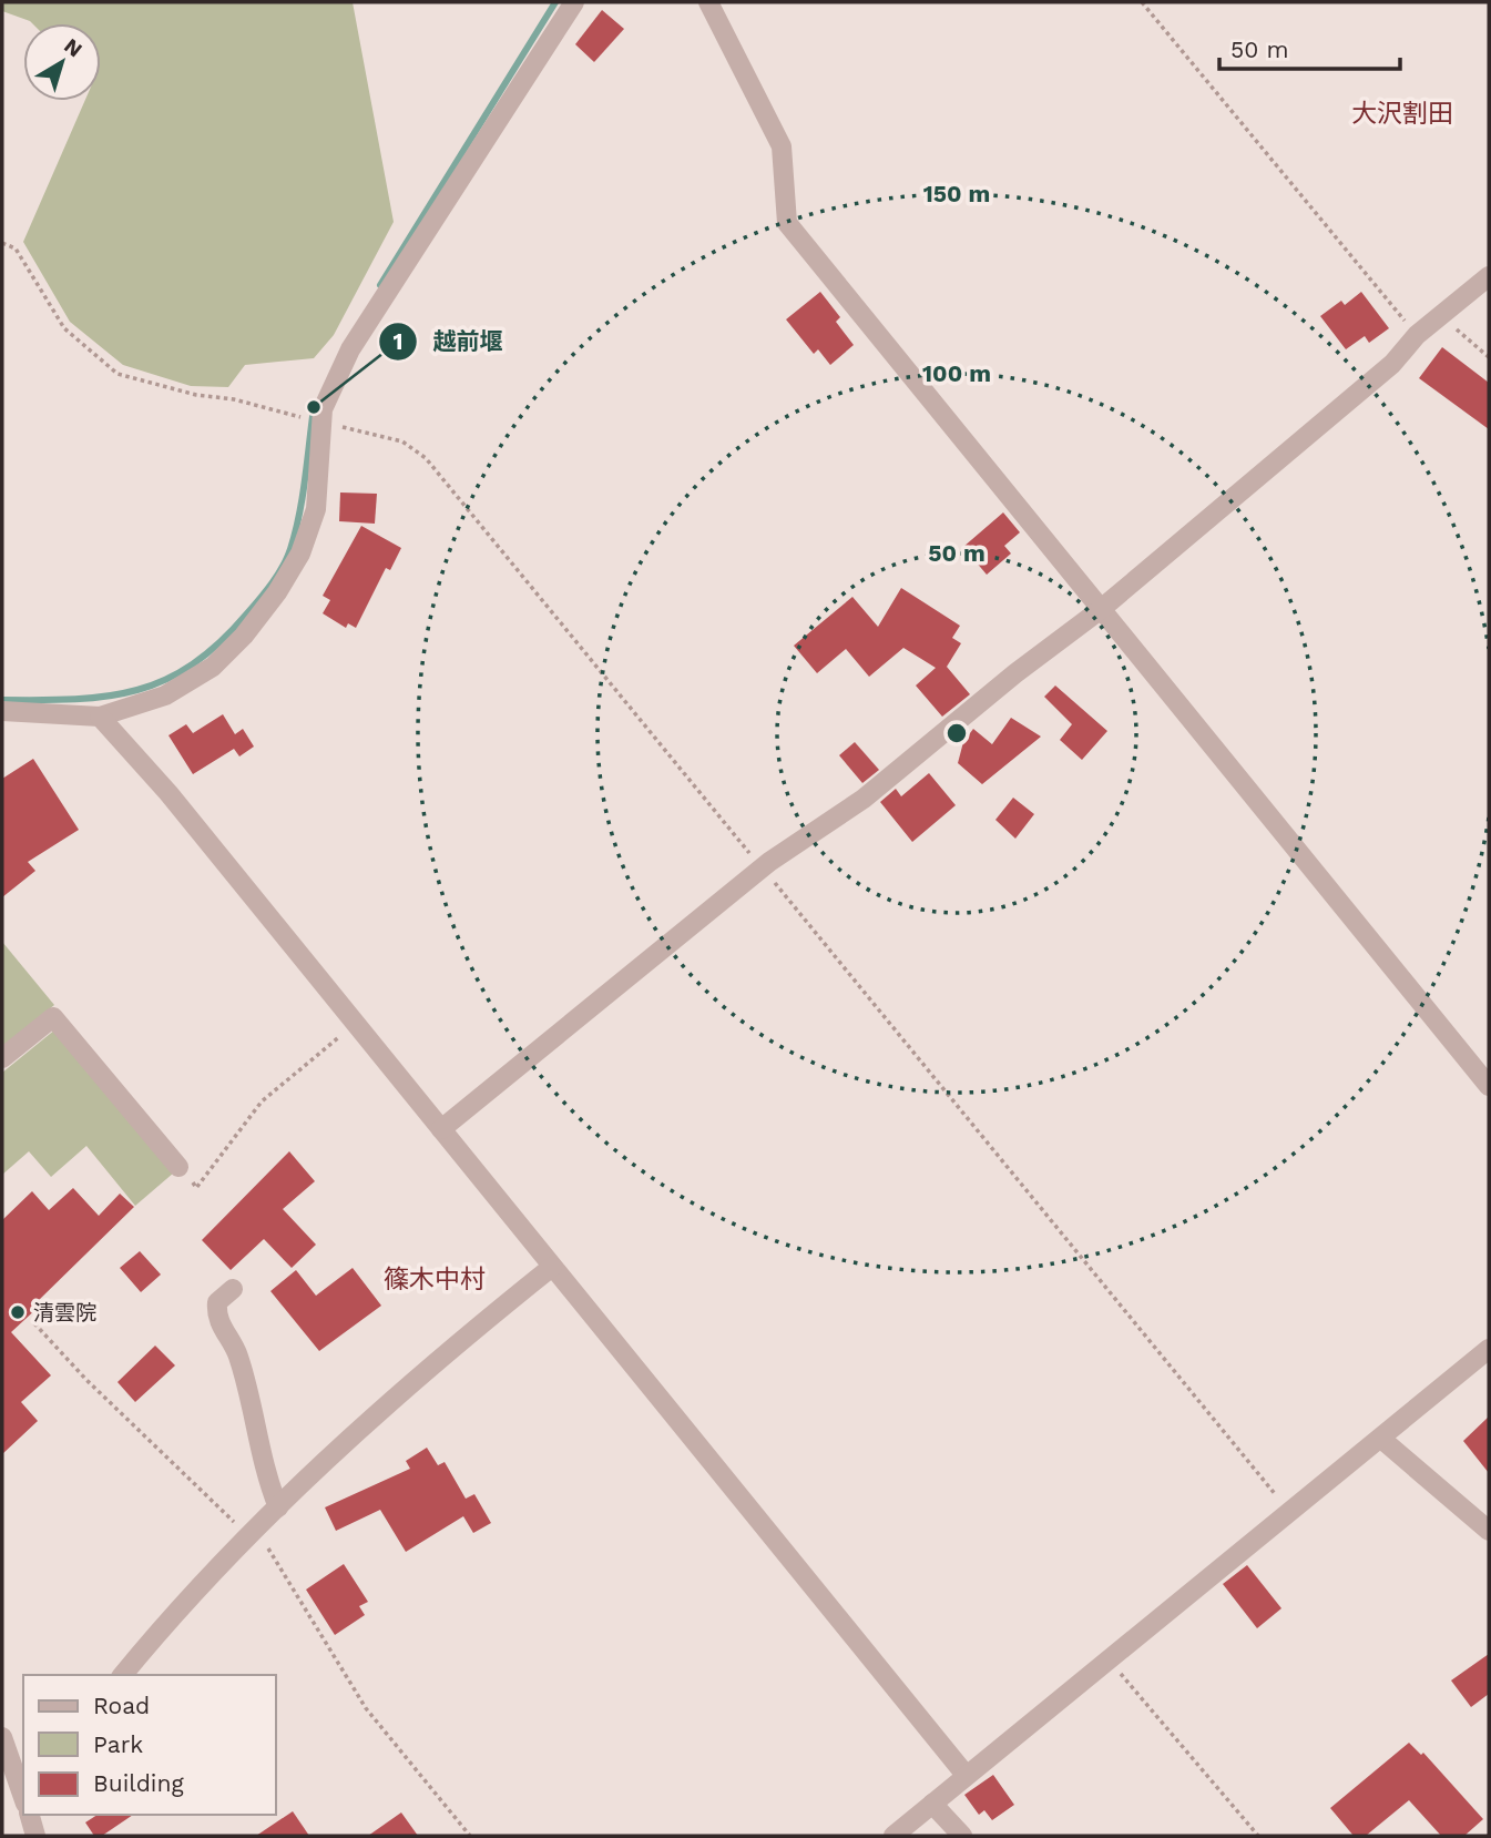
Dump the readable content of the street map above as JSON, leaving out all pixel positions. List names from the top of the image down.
{
  "districts": ["大沢割田", "篠木中村"],
  "places": ["越前堰", "清雲院"],
  "legend": ["Road", "Park", "Building"],
  "scale_bar": "50 m",
  "north": "top right",
  "rings": ["150 m", "100 m", "50 m"]
}
